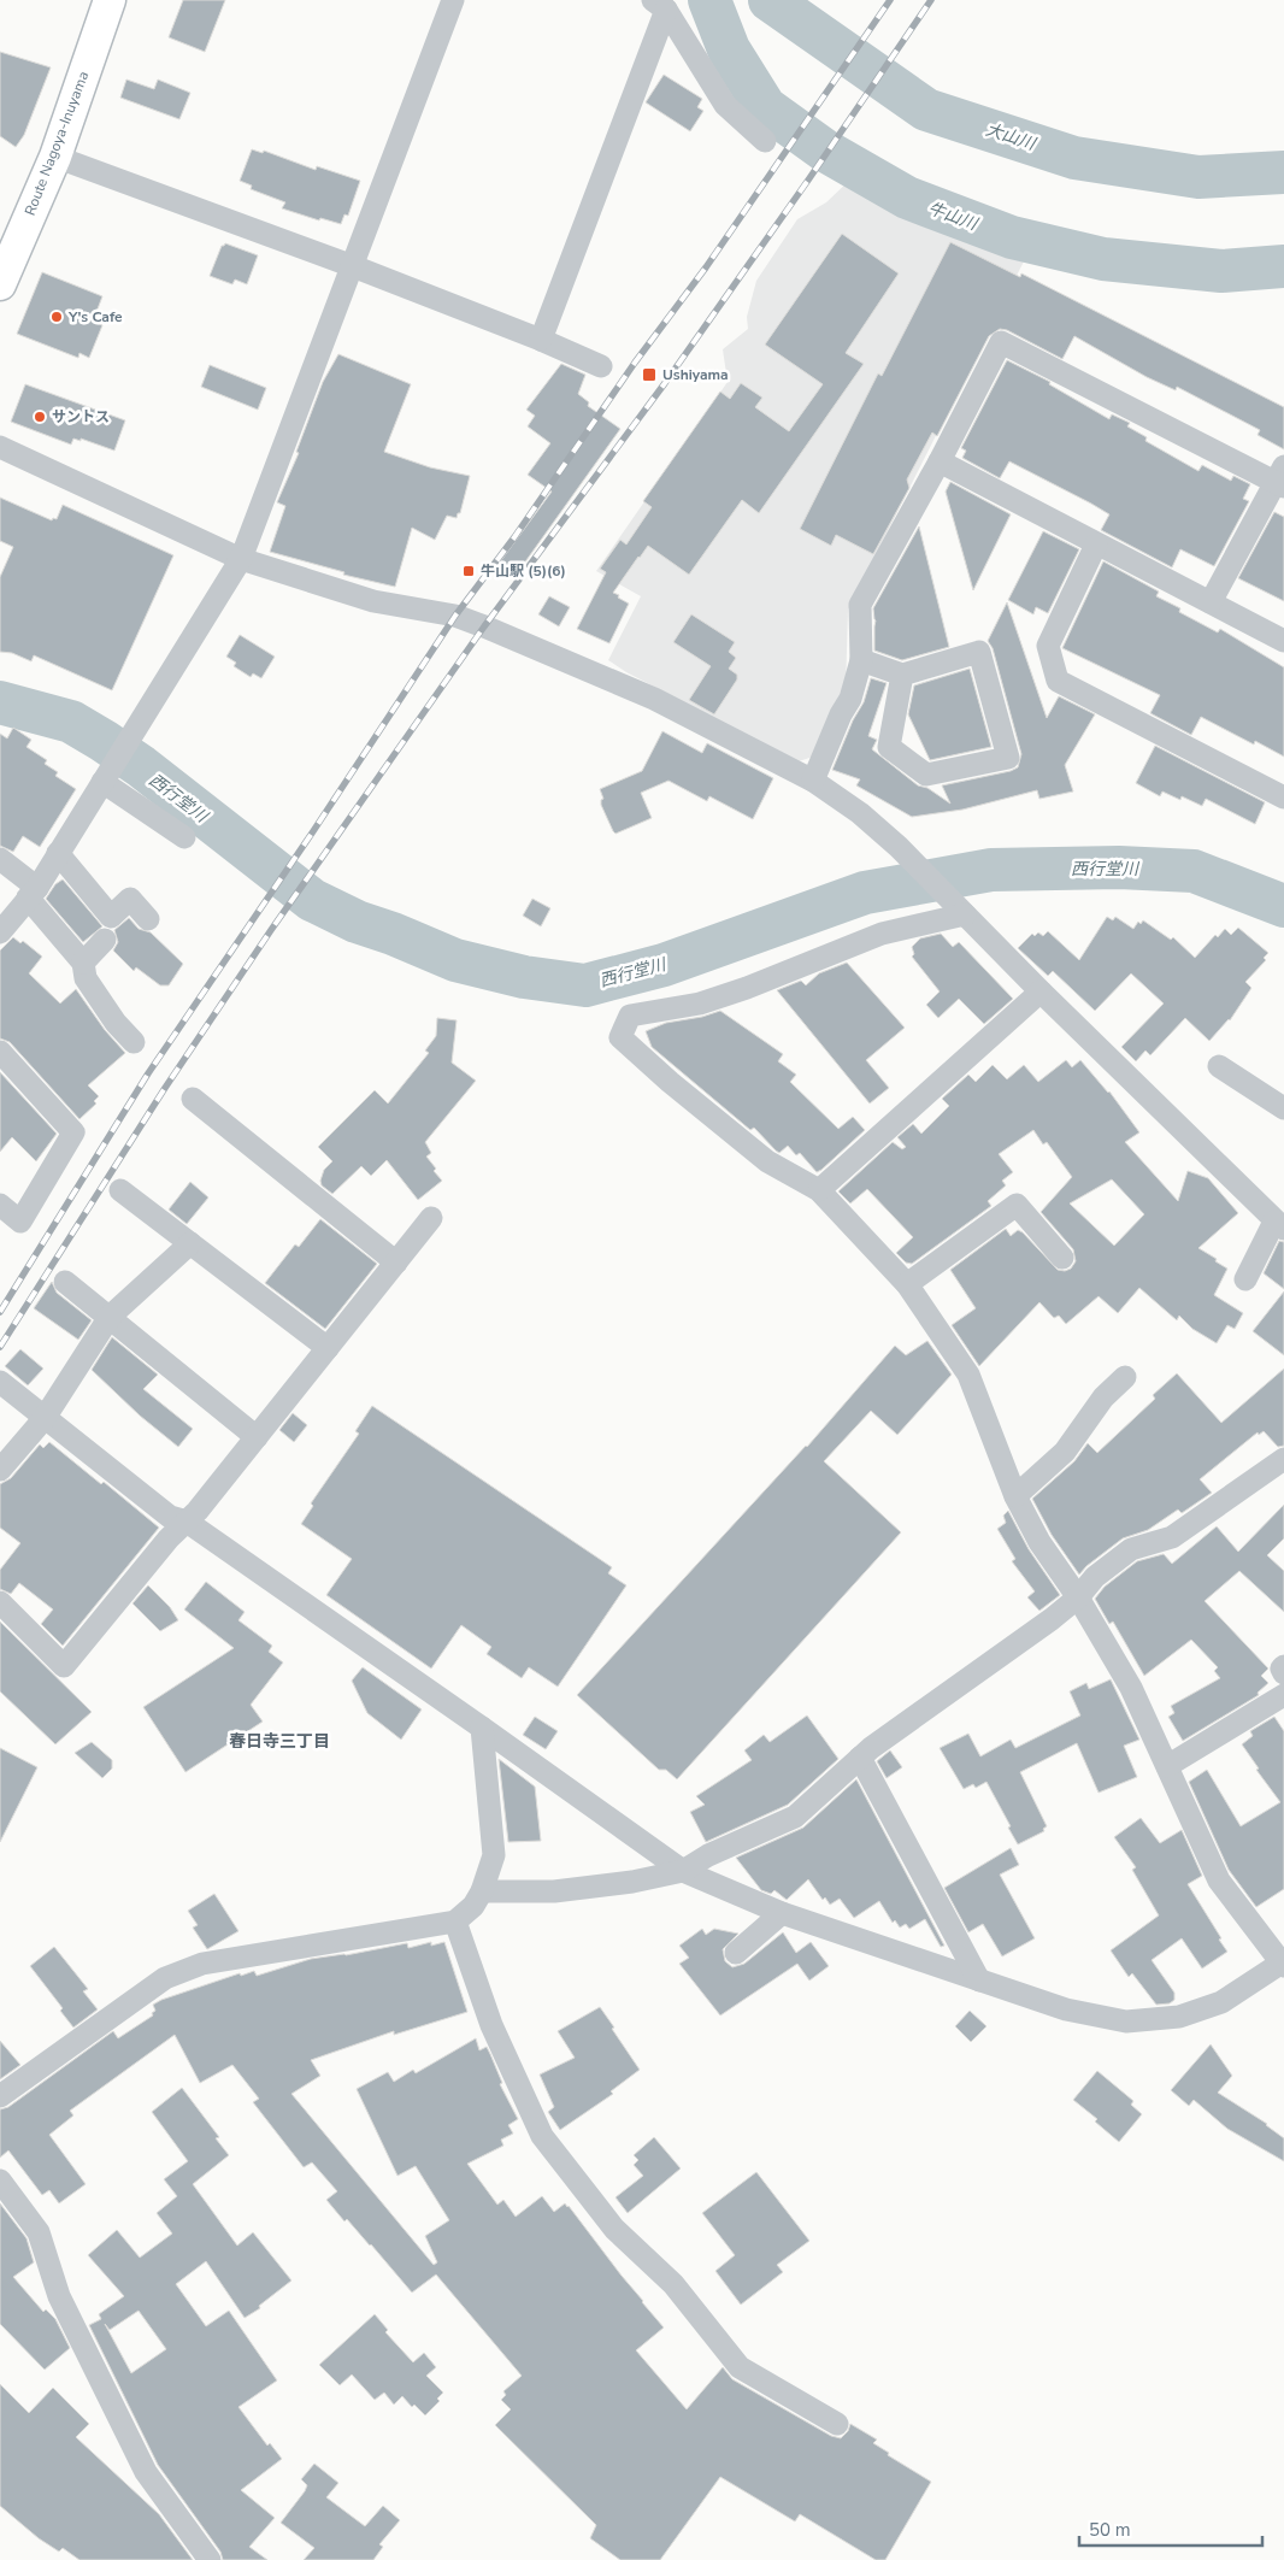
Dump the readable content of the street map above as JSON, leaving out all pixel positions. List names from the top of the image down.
{
  "streets": {
    "main road": ["Route Nagoya-Inuyama"]
  },
  "districts": ["春日寺三丁目"],
  "water": ["大山川", "牛山川", "西行堂川"],
  "places": {
    "other": ["Y's Cafe", "サントス"],
    "transit": ["Ushiyama", "牛山駅 (5)(6)"]
  },
  "scale_bar": "50 m"
}
